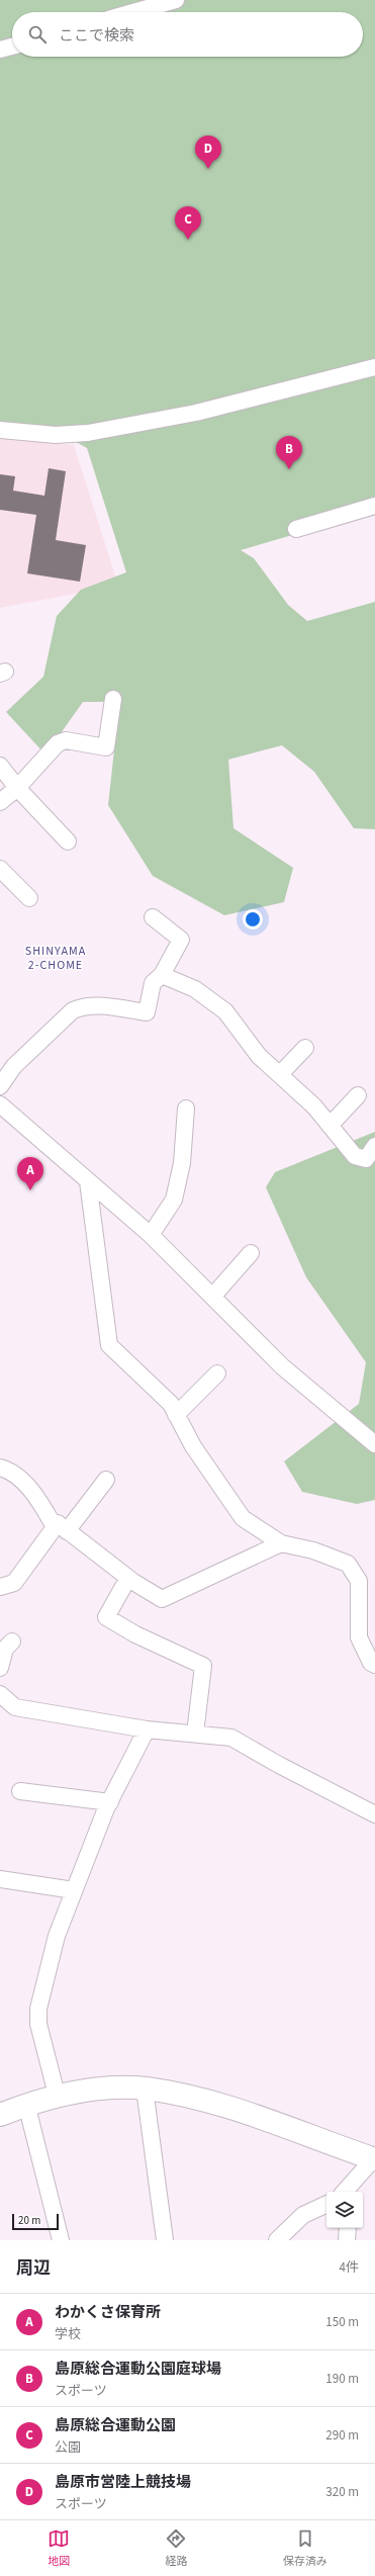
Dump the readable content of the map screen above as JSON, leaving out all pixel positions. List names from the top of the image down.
{
  "districts": ["SHINYAMA 2-CHOME"],
  "scale_bar": "20 m",
  "page": {
    "search": "ここで検索",
    "pins": [
      "D",
      "C",
      "B",
      "A"
    ],
    "scale": "20 m",
    "heading": ["周辺", "4件"],
    "list": [
      {
        "mark": "A",
        "name": "わかくさ保育所",
        "note": "学校",
        "value": "150 m"
      },
      {
        "mark": "B",
        "name": "島原総合運動公園庭球場",
        "note": "スポーツ",
        "value": "190 m"
      },
      {
        "mark": "C",
        "name": "島原総合運動公園",
        "note": "公園",
        "value": "290 m"
      },
      {
        "mark": "D",
        "name": "島原市営陸上競技場",
        "note": "スポーツ",
        "value": "320 m"
      }
    ],
    "nav": ["地図", "経路", "保存済み"]
  }
}
